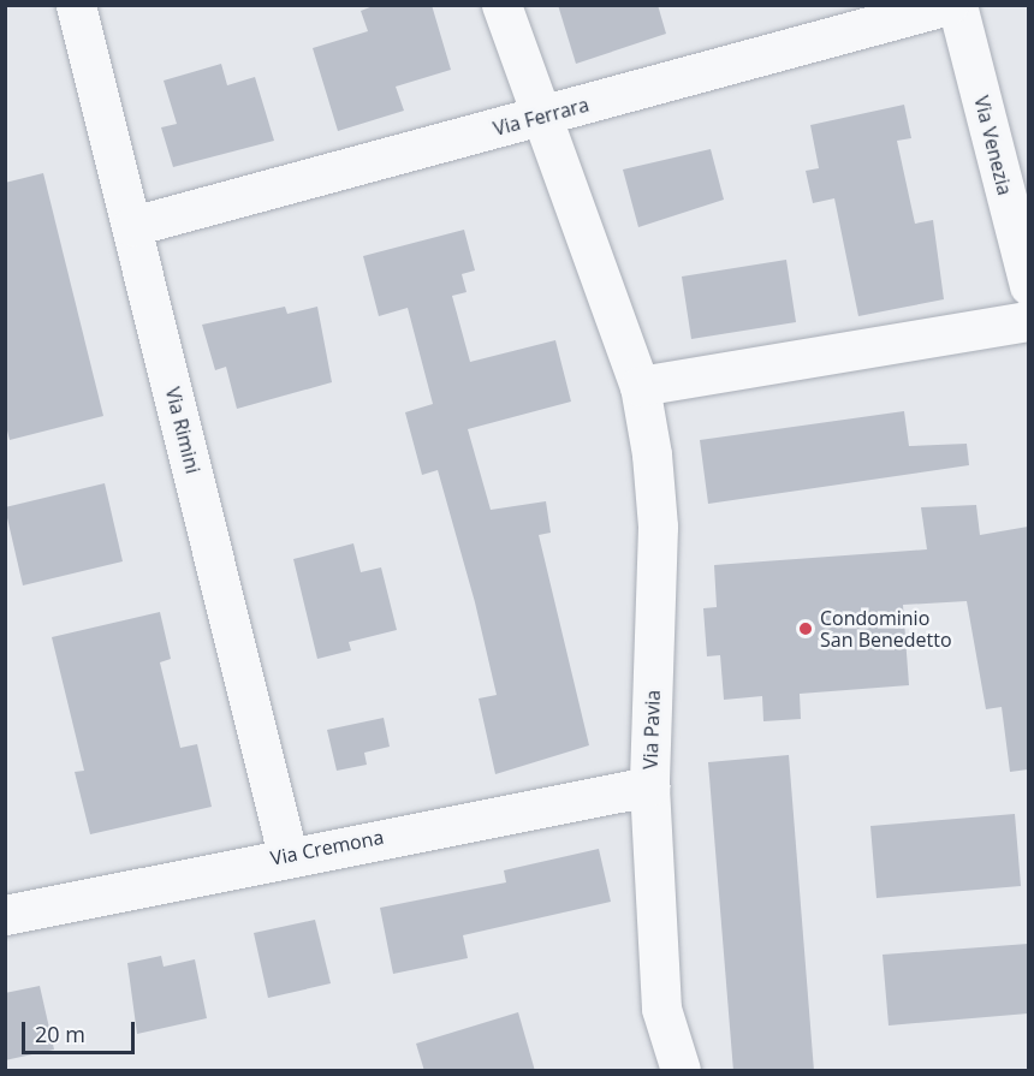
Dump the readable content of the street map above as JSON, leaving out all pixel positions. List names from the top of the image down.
{
  "streets": {
    "street": [
      "Via Ferrara",
      "Via Venezia",
      "Via Rimini",
      "Via Pavia",
      "Via Cremona"
    ]
  },
  "crossings": [
    ["Via Ferrara", "Via Rimini"],
    ["Via Ferrara", "Via Pavia"],
    ["Via Rimini", "Via Cremona"],
    ["Via Pavia", "Via Cremona"]
  ],
  "places": ["Condominio San Benedetto"],
  "scale_bar": "20 m"
}
